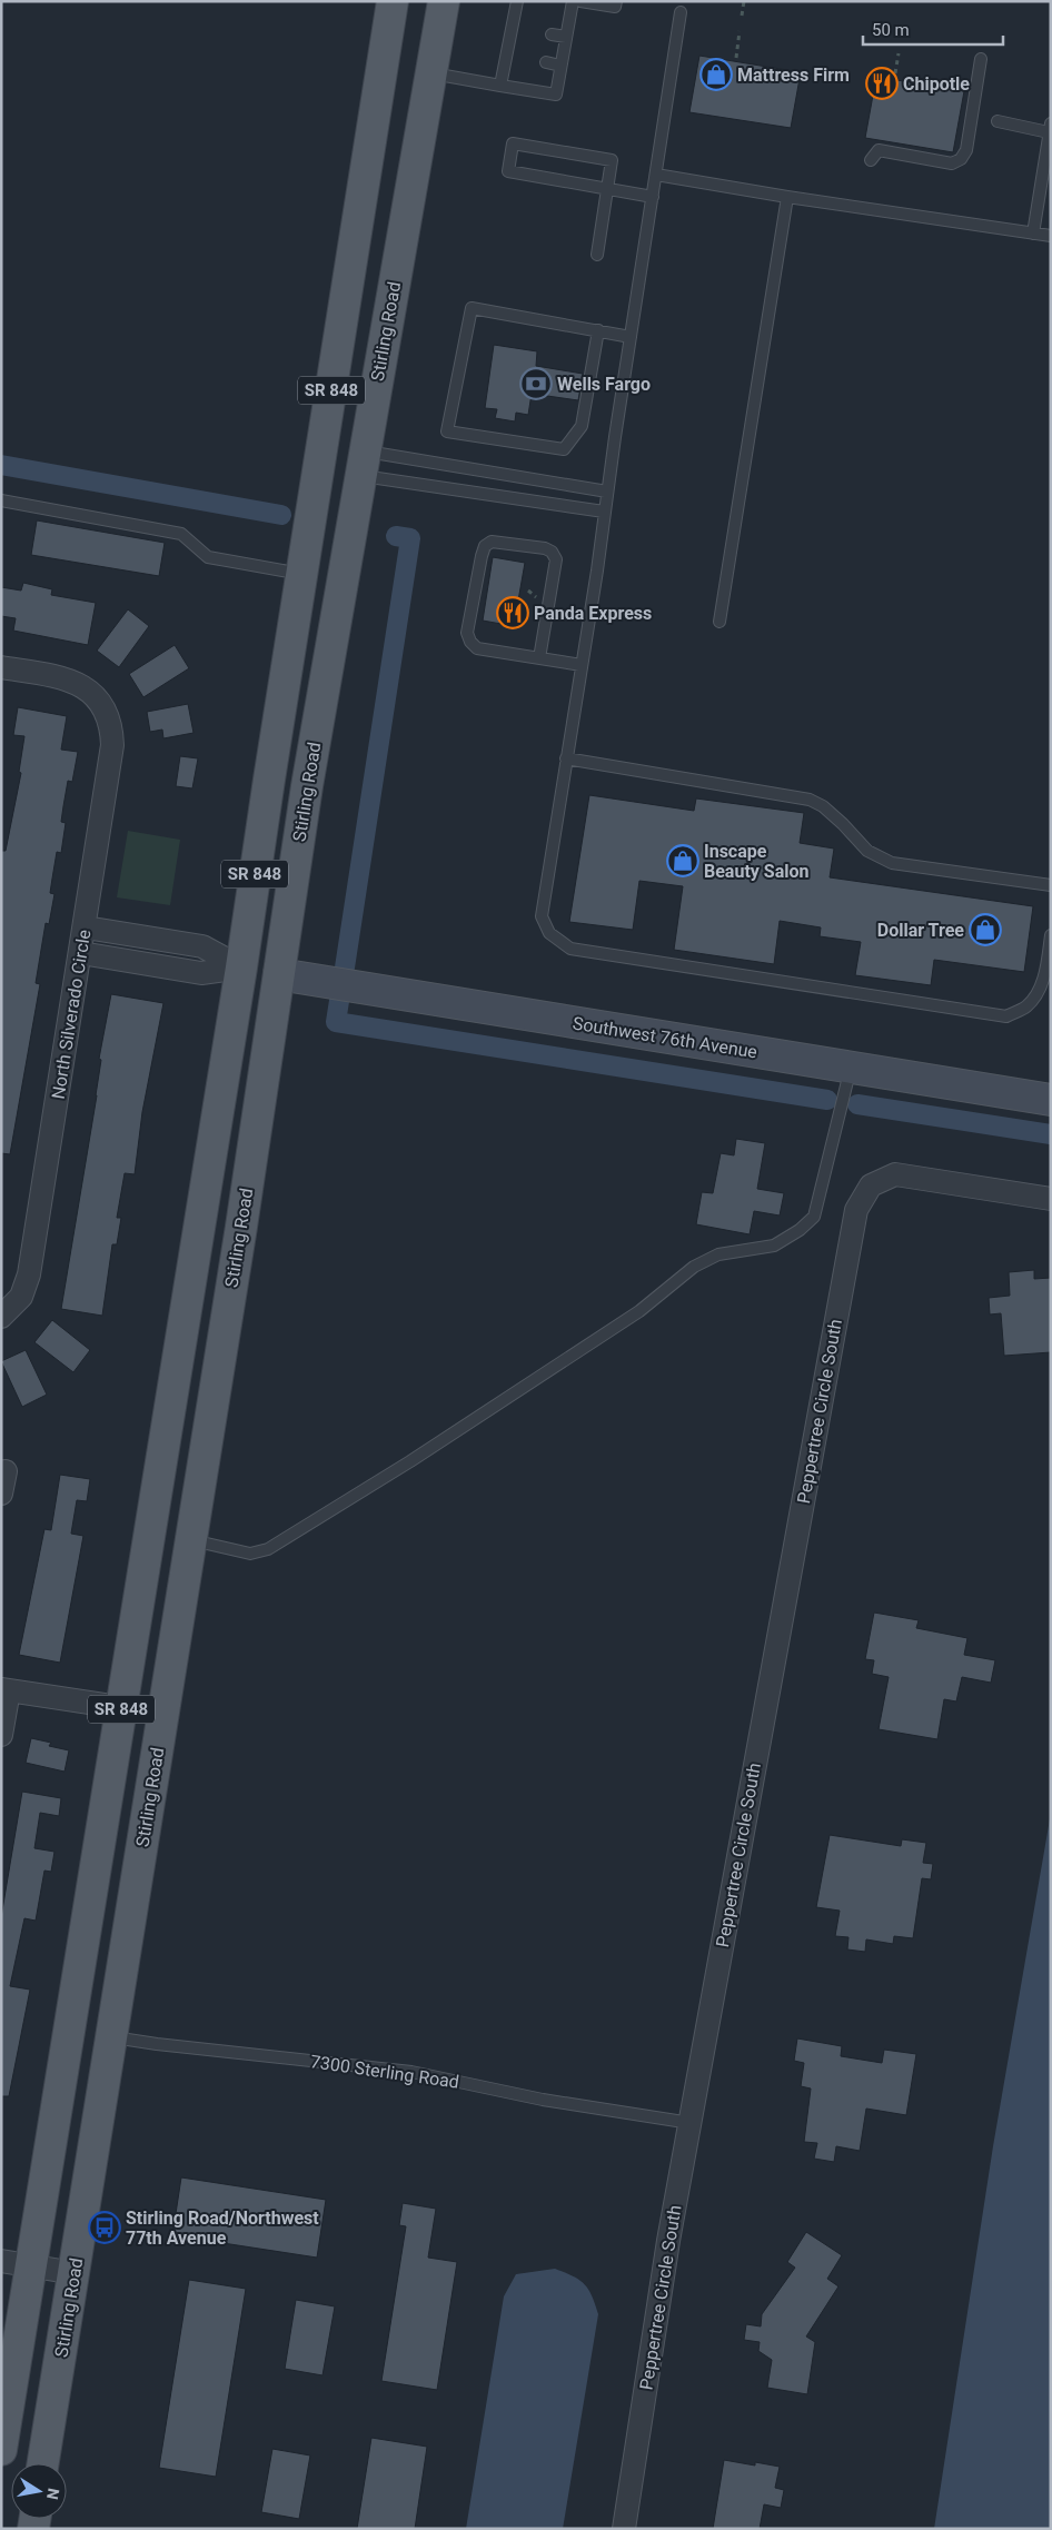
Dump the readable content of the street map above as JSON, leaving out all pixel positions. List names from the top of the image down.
{
  "streets": {
    "main road": ["Stirling Road", "SR 848"],
    "street": ["North Silverado Circle", "Southwest 76th Avenue", "Peppertree Circle South"],
    "lane": ["7300 Sterling Road"]
  },
  "crossings": [
    ["Stirling Road", "Southwest 76th Avenue"],
    ["Stirling Road", "7300 Sterling Road"],
    ["Peppertree Circle South", "7300 Sterling Road"]
  ],
  "places": {
    "shop": ["Mattress Firm", "Inscape Beauty Salon", "Dollar Tree"],
    "restaurant": ["Chipotle", "Panda Express"],
    "bank": ["Wells Fargo"],
    "bus stop": ["Stirling Road/Northwest 77th Avenue"]
  },
  "scale_bar": "50 m",
  "north": "right"
}
